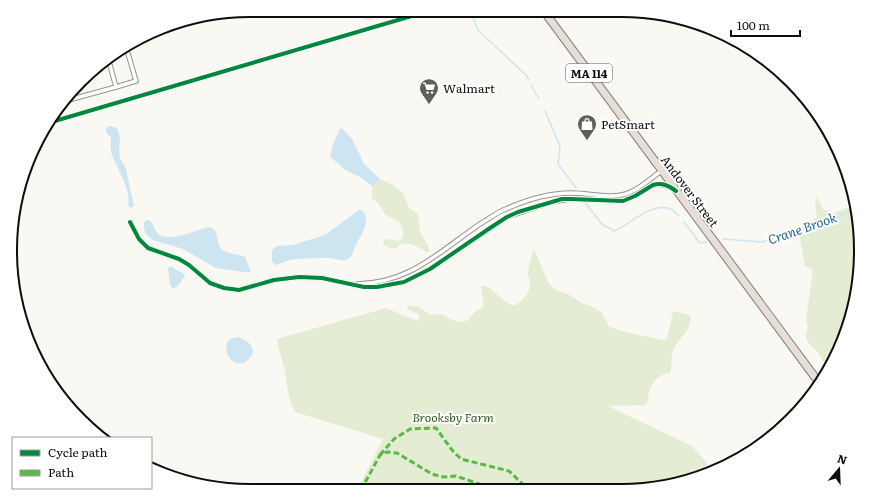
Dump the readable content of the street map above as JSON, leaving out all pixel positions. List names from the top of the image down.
{
  "streets": {
    "highway": ["MA 114", "Andover Street"]
  },
  "water": ["Crane Brook"],
  "parks": ["Brooksby Farm"],
  "places": {
    "supermarket": ["Walmart"],
    "shop": ["PetSmart"]
  },
  "legend": ["Cycle path", "Path"],
  "scale_bar": "100 m",
  "north": "top"
}
